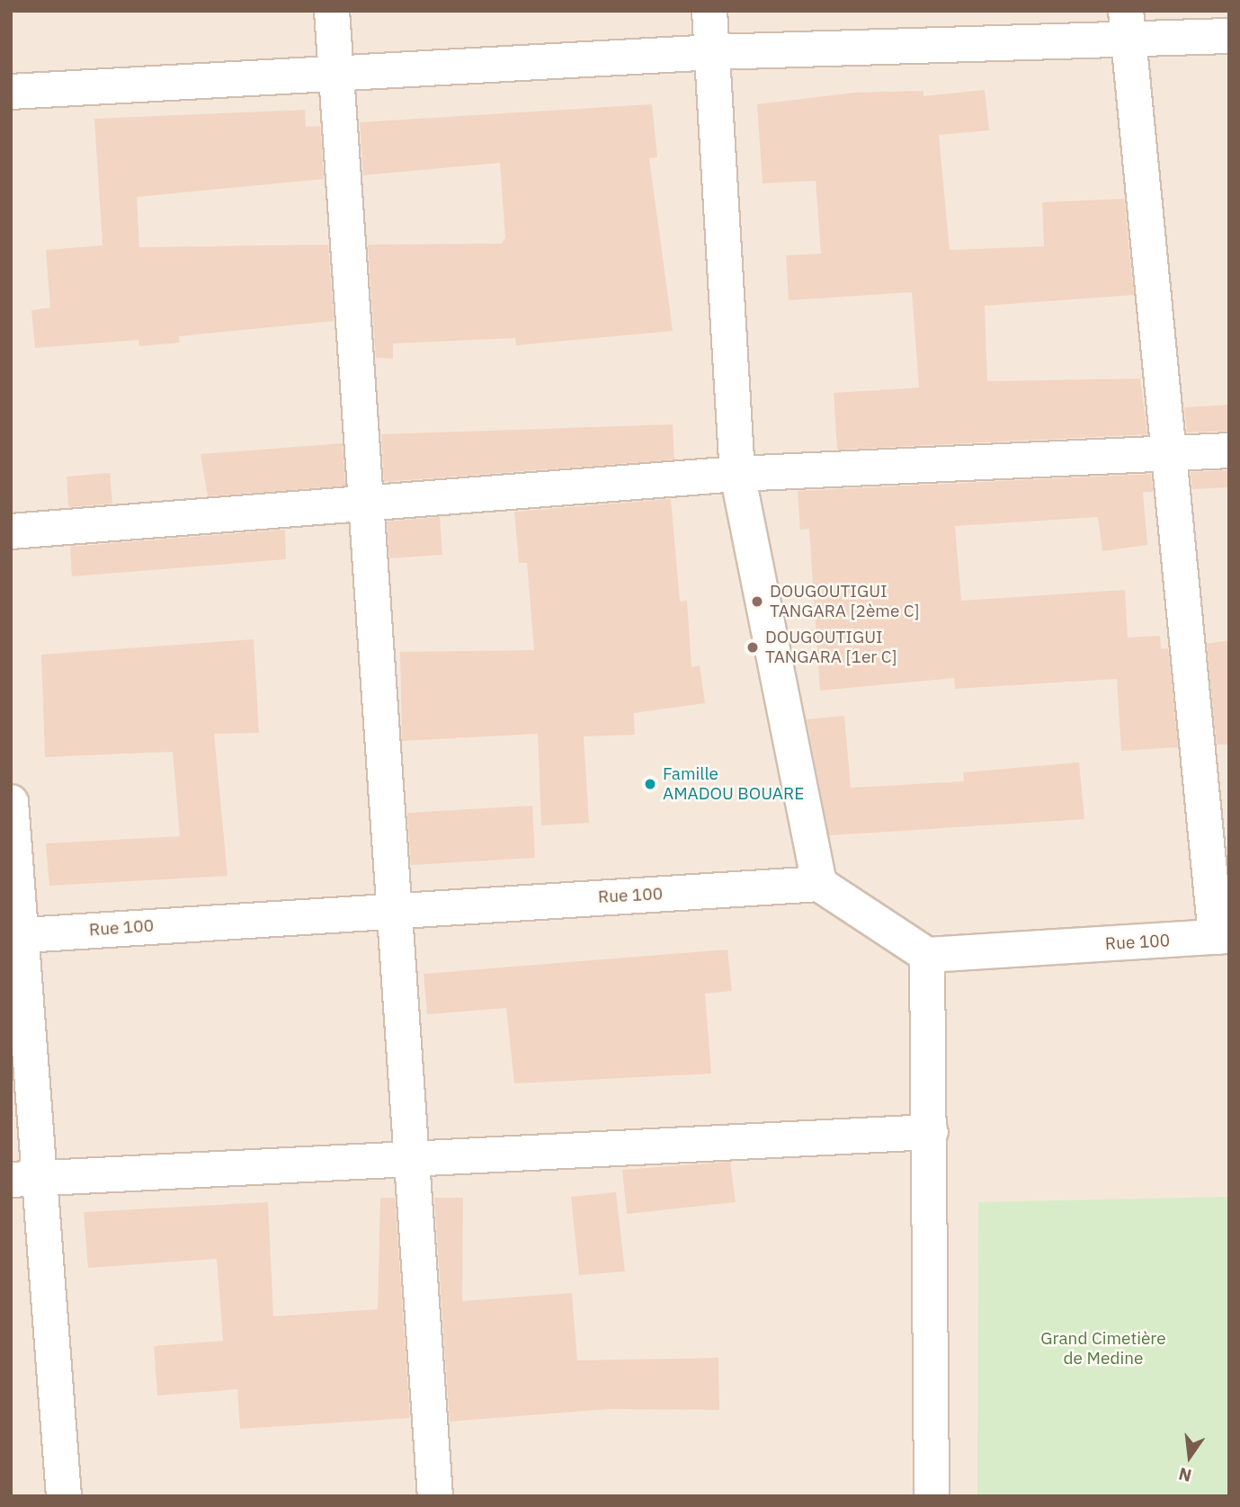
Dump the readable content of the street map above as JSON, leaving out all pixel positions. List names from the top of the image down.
{
  "streets": {
    "street": ["Rue 100"]
  },
  "parks": ["Grand Cimetière de Medine"],
  "places": ["DOUGOUTIGUI TANGARA [2ème C]", "DOUGOUTIGUI TANGARA [1er C]", "Famille AMADOU BOUARE"],
  "north": "bottom"
}
